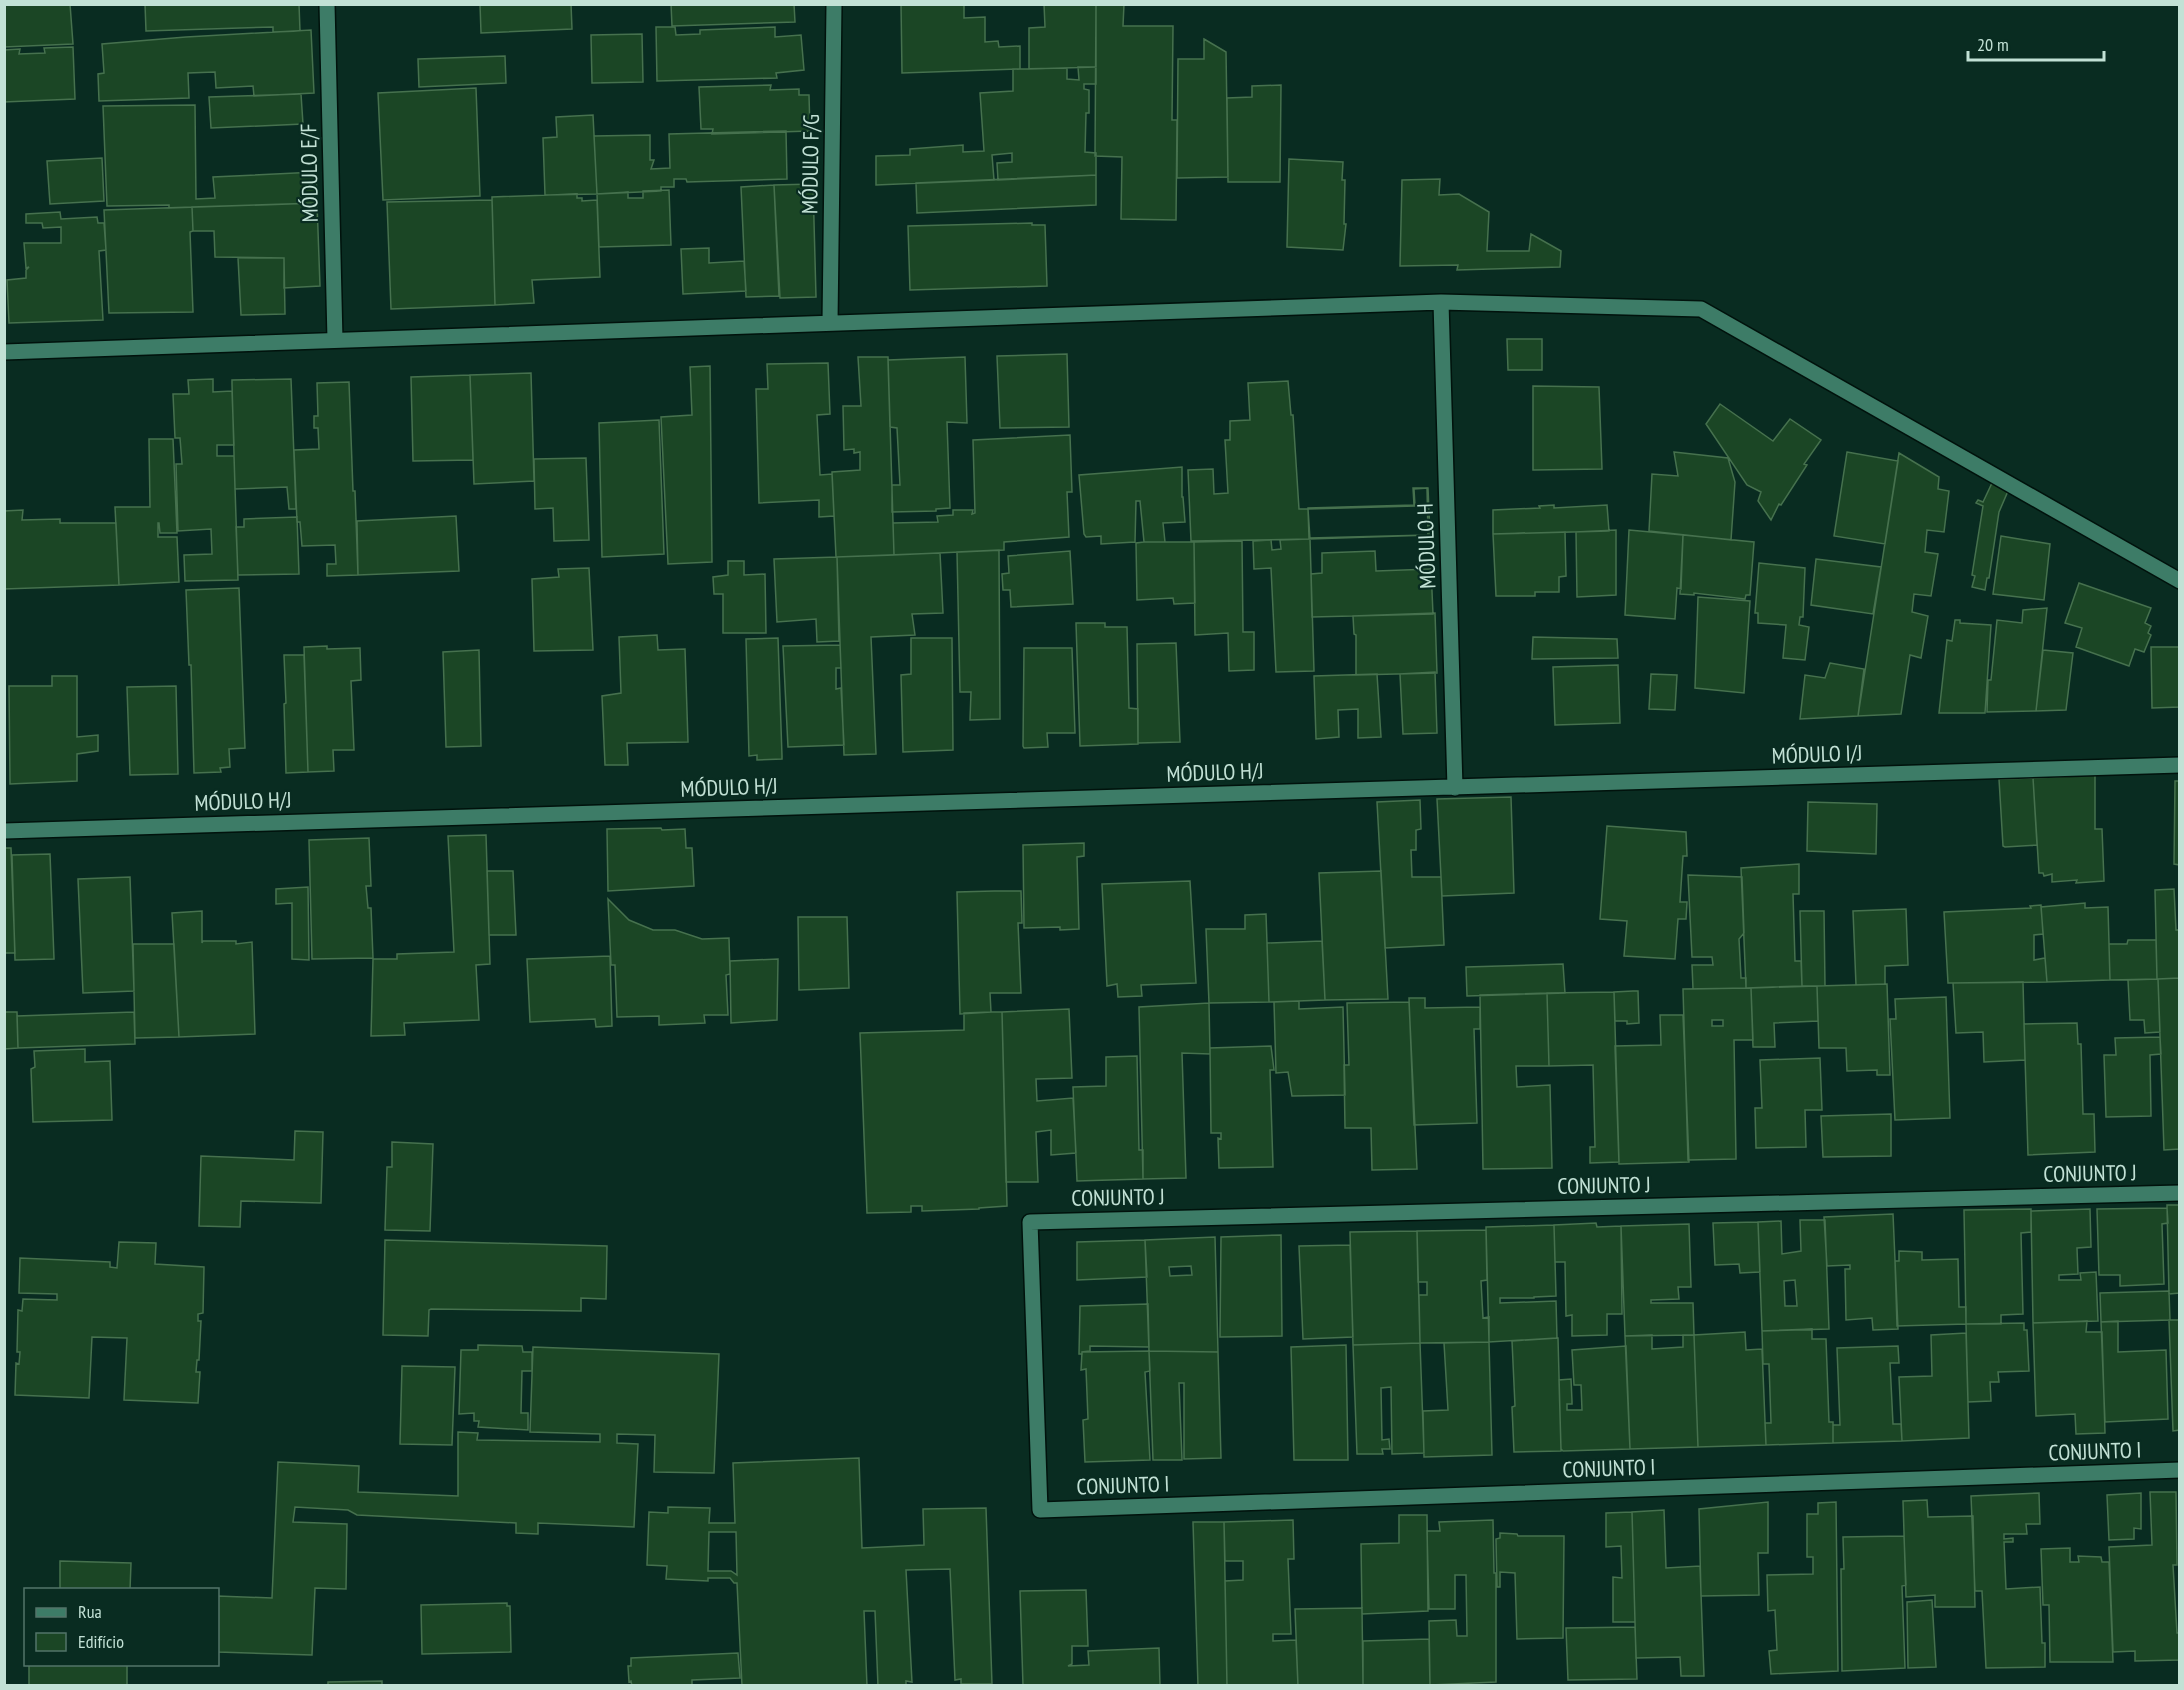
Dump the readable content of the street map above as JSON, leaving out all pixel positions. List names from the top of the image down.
{
  "streets": {
    "street": [
      "MÓDULO F/G",
      "MÓDULO E/F",
      "MÓDULO H",
      "MÓDULO I/J",
      "MÓDULO H/J",
      "CONJUNTO J",
      "CONJUNTO I"
    ]
  },
  "crossings": [
    ["MÓDULO H", "MÓDULO I/J"],
    ["MÓDULO H", "MÓDULO H/J"],
    ["MÓDULO I/J", "MÓDULO H/J"],
    ["CONJUNTO J", "CONJUNTO I"]
  ],
  "legend": ["Rua", "Edifício"],
  "scale_bar": "20 m"
}
